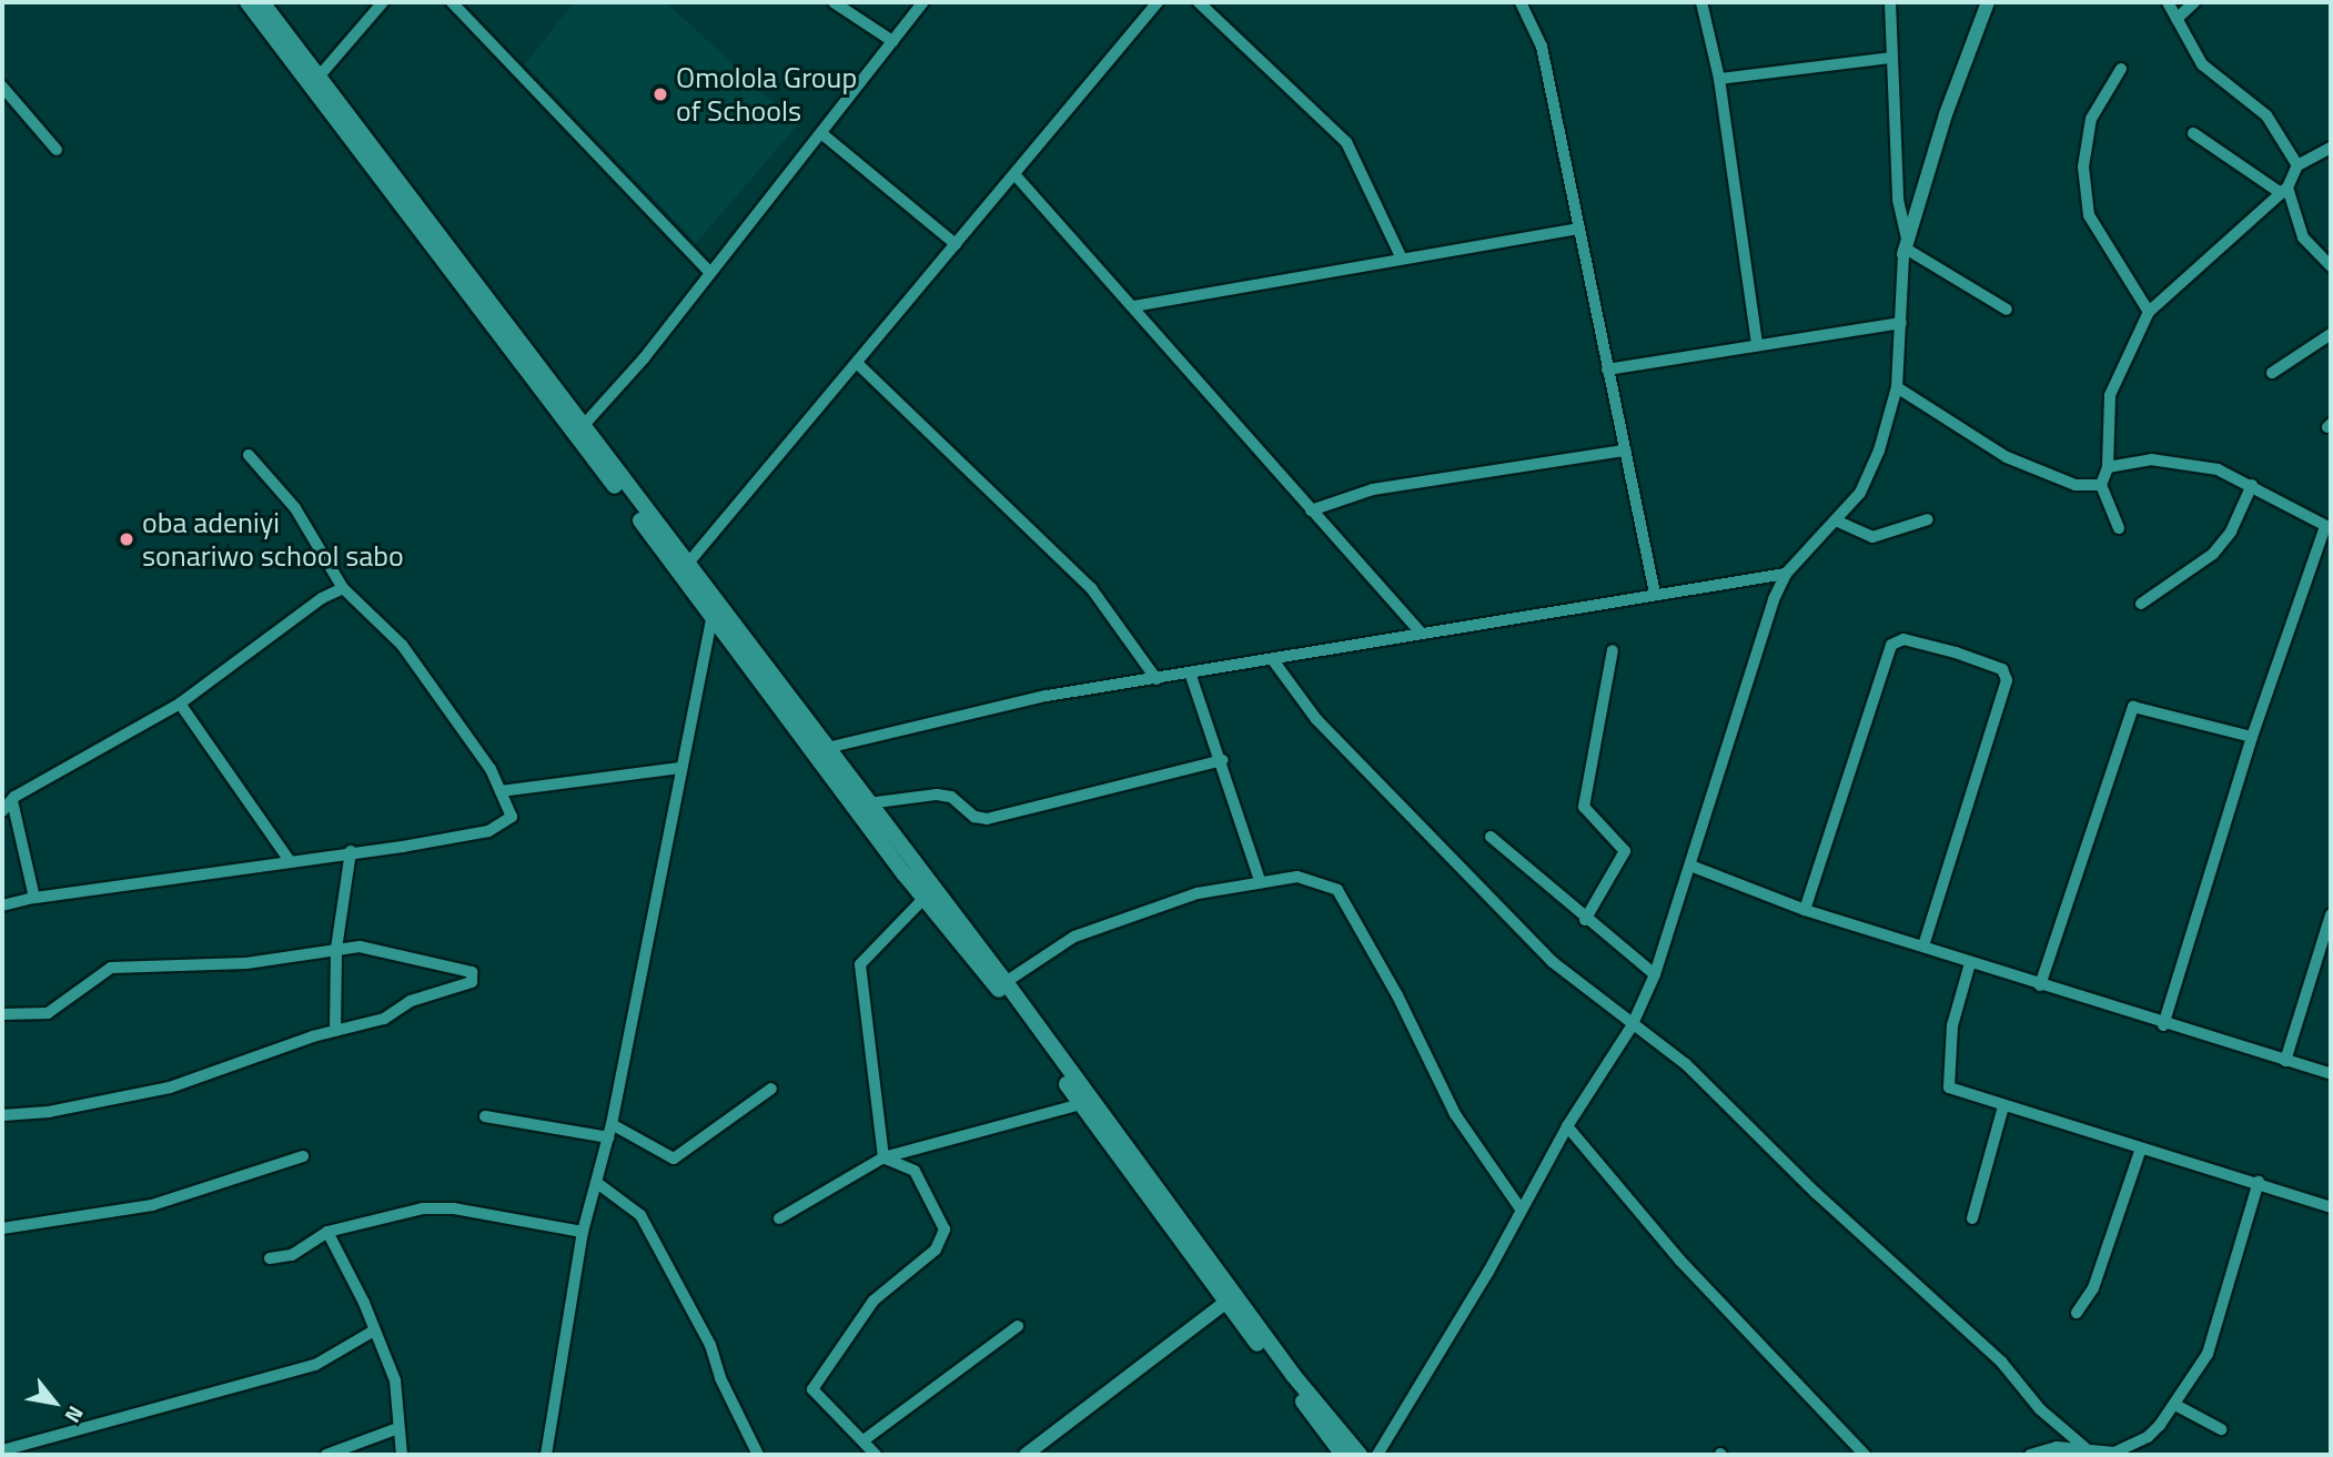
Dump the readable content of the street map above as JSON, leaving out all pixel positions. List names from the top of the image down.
{
  "places": ["Omolola Group of Schools", "oba adeniyi sonariwo school sabo"],
  "north": "bottom right"
}
